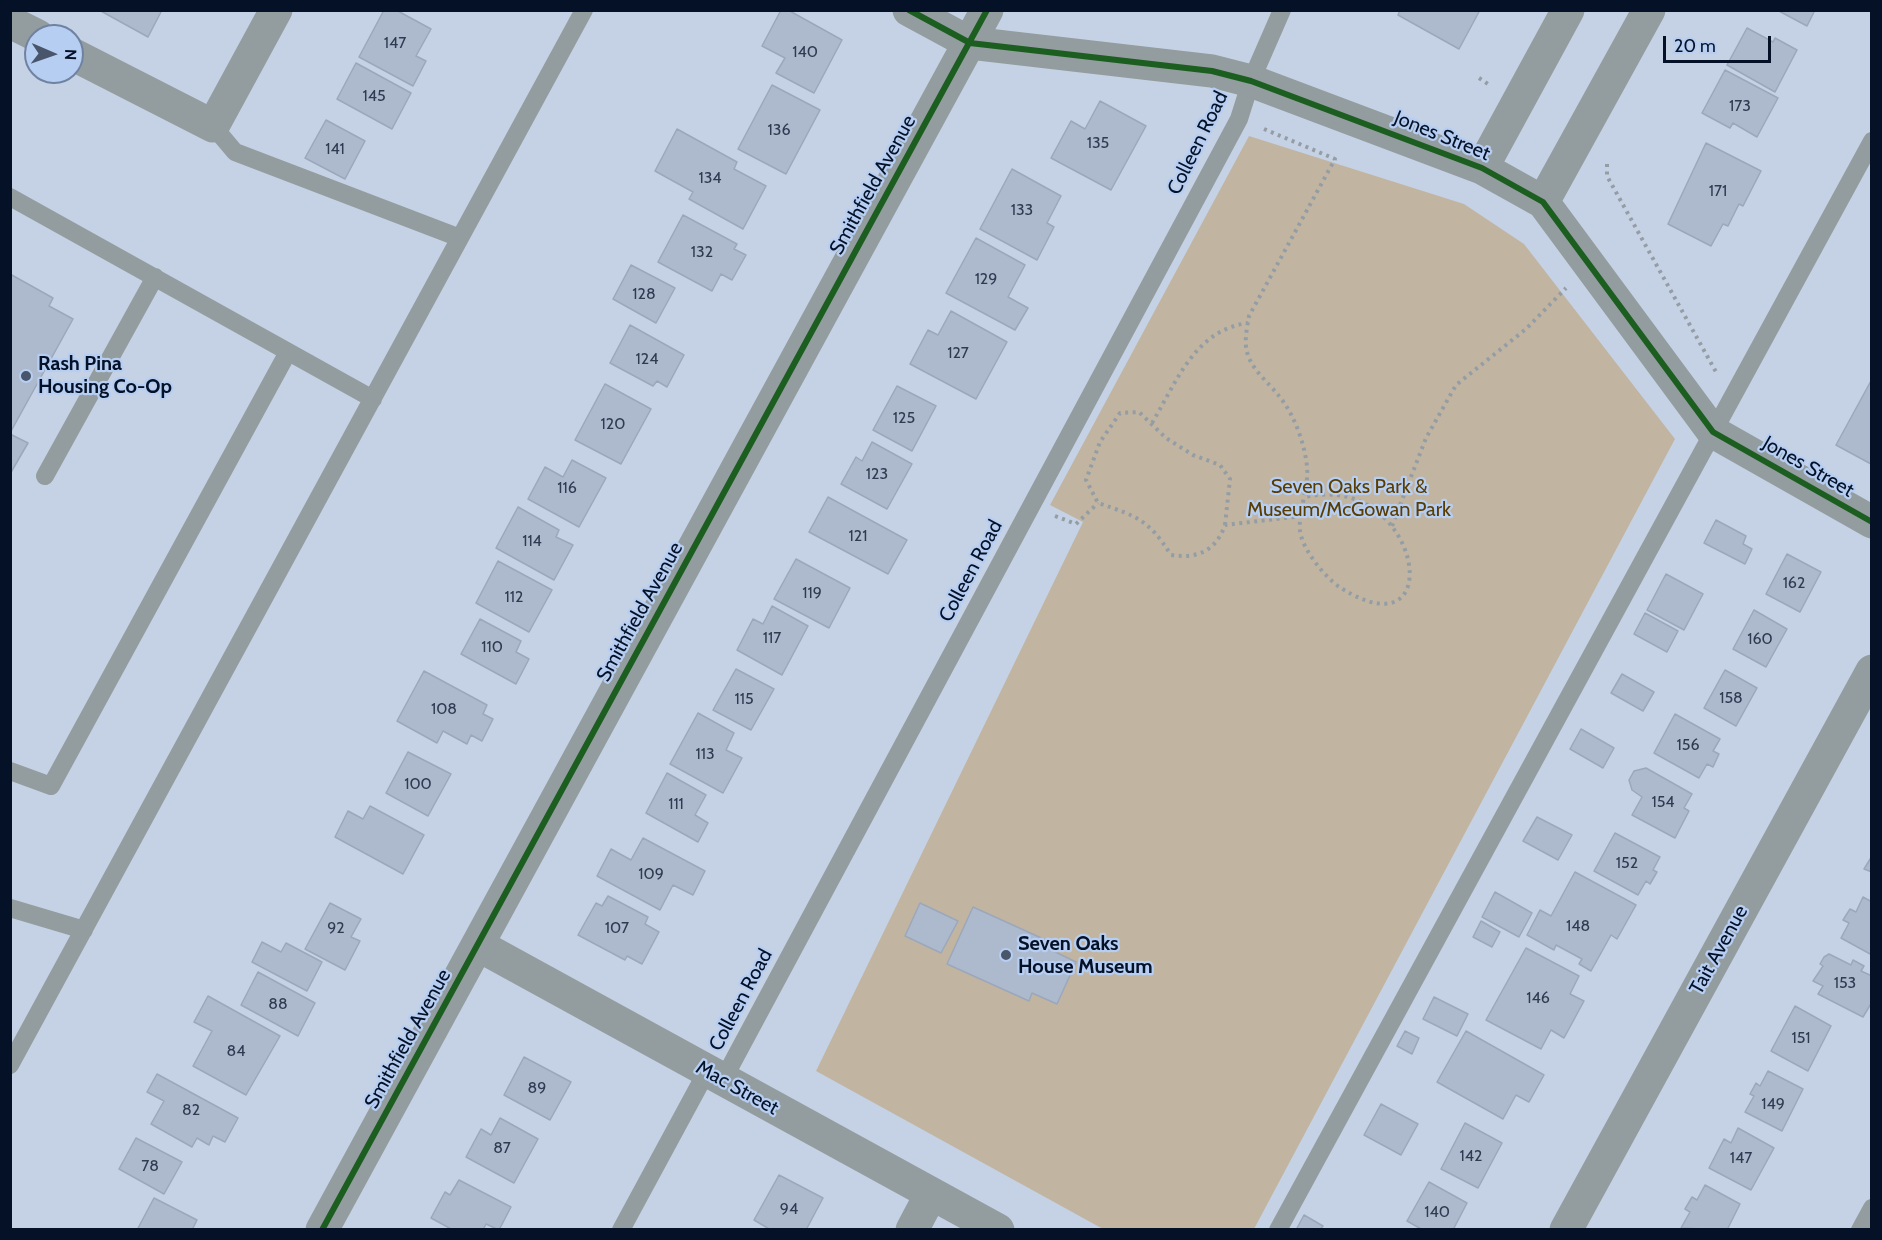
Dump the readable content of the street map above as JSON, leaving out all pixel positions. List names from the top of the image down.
{
  "streets": {
    "street": [
      "Jones Street",
      "Smithfield Avenue",
      "Tait Avenue",
      "Mac Street"
    ],
    "lane": ["Colleen Road"]
  },
  "crossings": [
    ["Jones Street", "Colleen Road"],
    ["Jones Street", "Smithfield Avenue"],
    ["Colleen Road", "Mac Street"],
    ["Smithfield Avenue", "Mac Street"]
  ],
  "parks": ["Seven Oaks Park & Museum/McGowan Park"],
  "places": ["Rash Pina Housing Co-Op", "Seven Oaks House Museum"],
  "house_numbers": [
    "147",
    "140",
    "145",
    "173",
    "136",
    "135",
    "141",
    "134",
    "171",
    "133",
    "132",
    "129",
    "128",
    "127",
    "124",
    "125",
    "120",
    "123",
    "116",
    "121",
    "114",
    "162",
    "119",
    "112",
    "117",
    "160",
    "110",
    "158",
    "115",
    "108",
    "156",
    "113",
    "100",
    "154",
    "111",
    "152",
    "109",
    "148",
    "92",
    "107",
    "153",
    "146",
    "88",
    "151",
    "84",
    "89",
    "149",
    "82",
    "87",
    "142",
    "147",
    "78",
    "94",
    "140"
  ],
  "scale_bar": "20 m",
  "north": "right"
}
